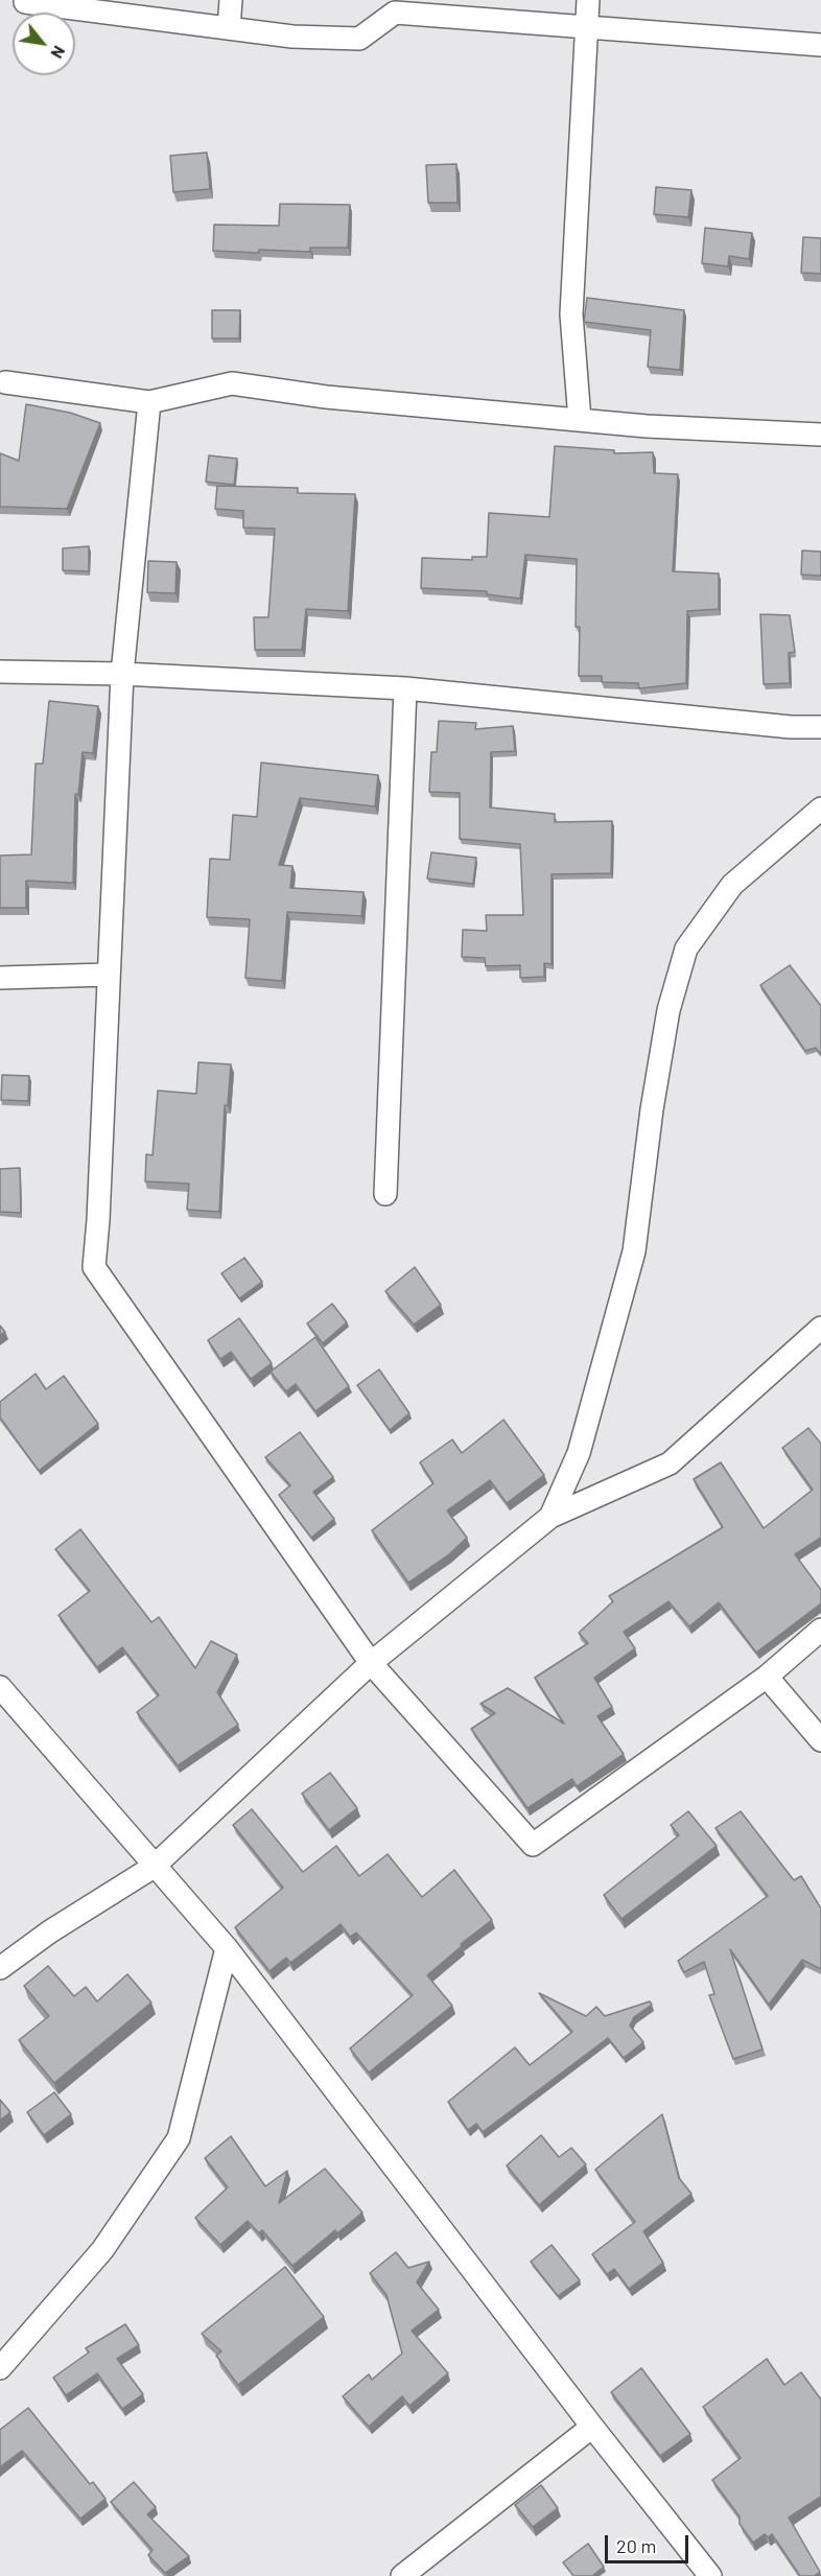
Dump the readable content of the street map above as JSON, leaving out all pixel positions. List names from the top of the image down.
{
  "scale_bar": "20 m",
  "north": "bottom right"
}
